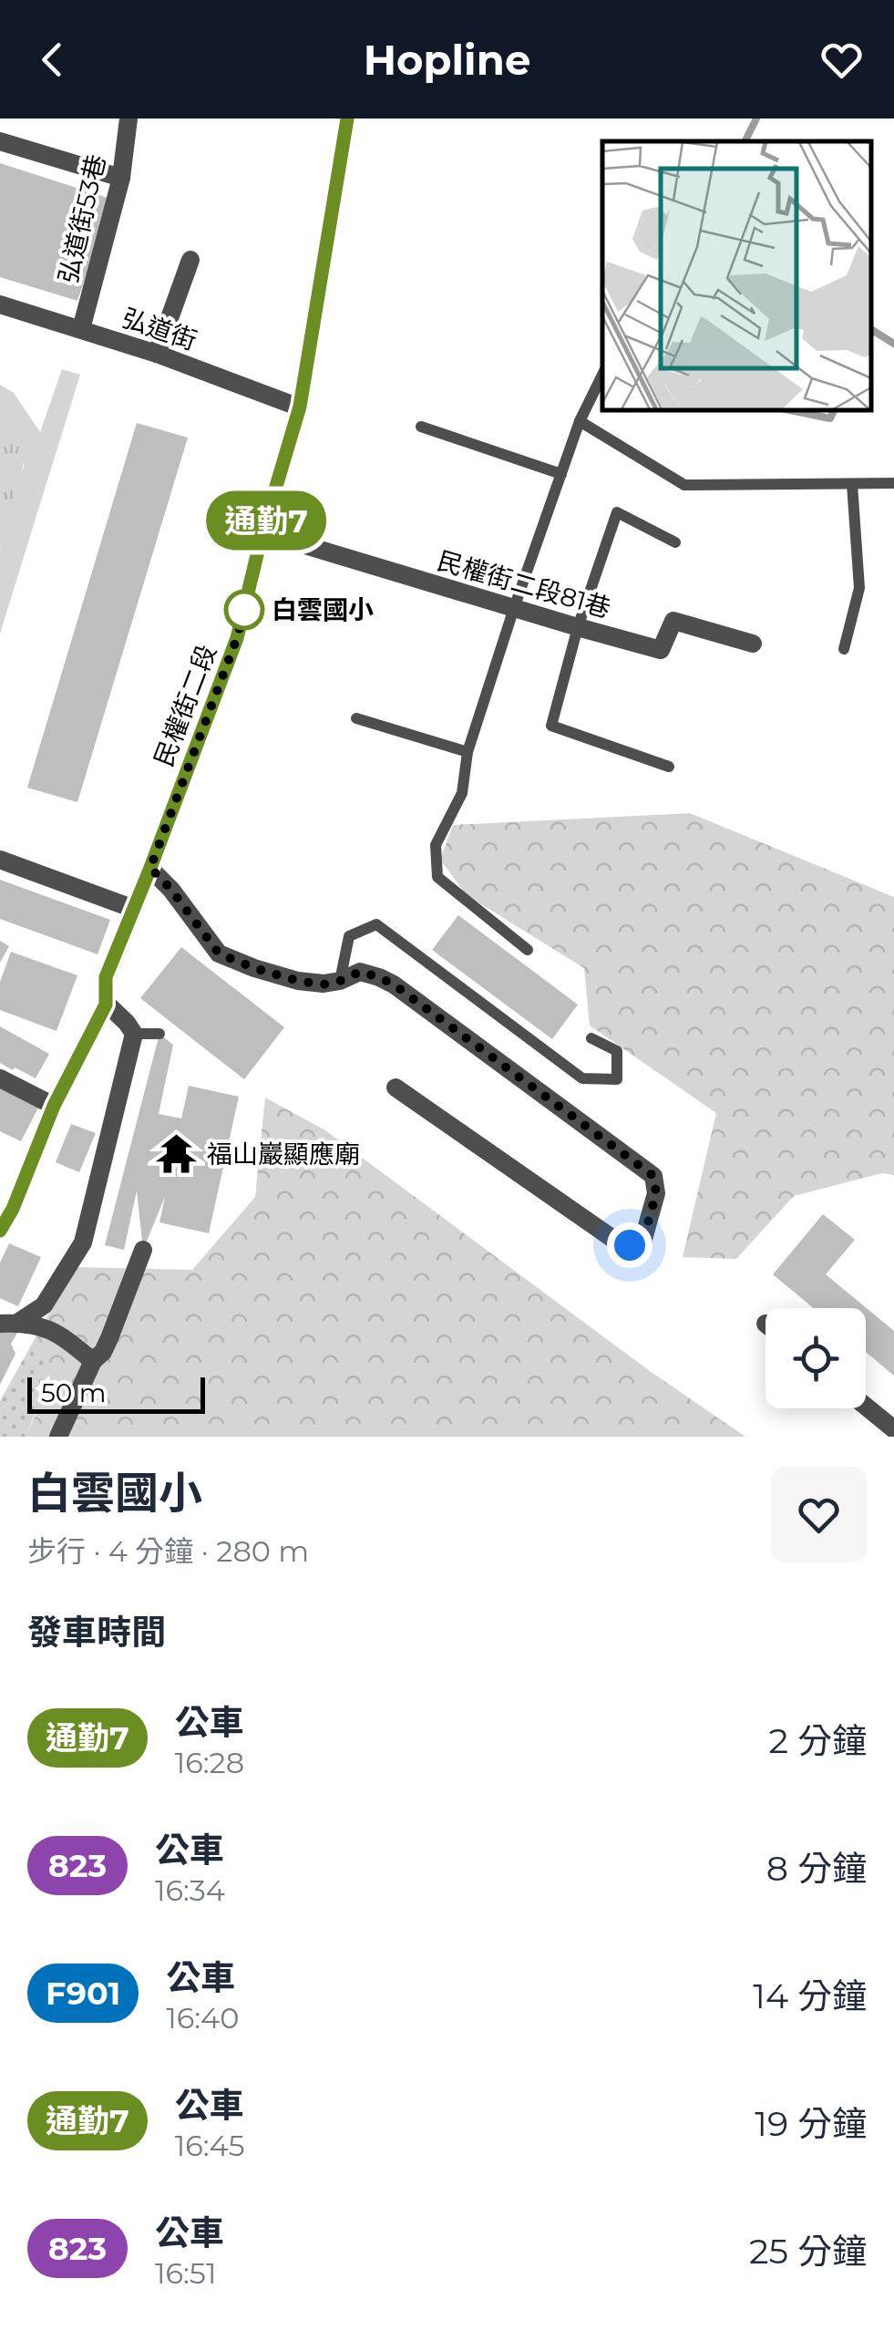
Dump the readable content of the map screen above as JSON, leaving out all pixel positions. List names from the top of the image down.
{
  "streets": {
    "street": [
      "弘道街53巷",
      "弘道街",
      "民權街二段81巷",
      "民權街二段"
    ]
  },
  "crossings": [
    ["弘道街53巷", "弘道街"],
    ["弘道街", "民權街二段"],
    ["民權街二段81巷", "民權街二段"]
  ],
  "places": {
    "other": ["白雲國小"],
    "temple": ["福山巖顯應廟"]
  },
  "lines": ["bus line 通勤7"],
  "scale_bar": "50 m",
  "page": {
    "header": "Hopline",
    "on_map": "通勤7",
    "scale": "50 m",
    "heading": [
      ["白雲國小", "步行 · 4 分鐘 · 280 m"],
      "發車時間"
    ],
    "list": [
      {
        "mark": "通勤7",
        "name": "公車",
        "note": "16:28",
        "value": "2 分鐘"
      },
      {
        "mark": "823",
        "name": "公車",
        "note": "16:34",
        "value": "8 分鐘"
      },
      {
        "mark": "F901",
        "name": "公車",
        "note": "16:40",
        "value": "14 分鐘"
      },
      {
        "mark": "通勤7",
        "name": "公車",
        "note": "16:45",
        "value": "19 分鐘"
      },
      {
        "mark": "823",
        "name": "公車",
        "note": "16:51",
        "value": "25 分鐘"
      }
    ]
  }
}
